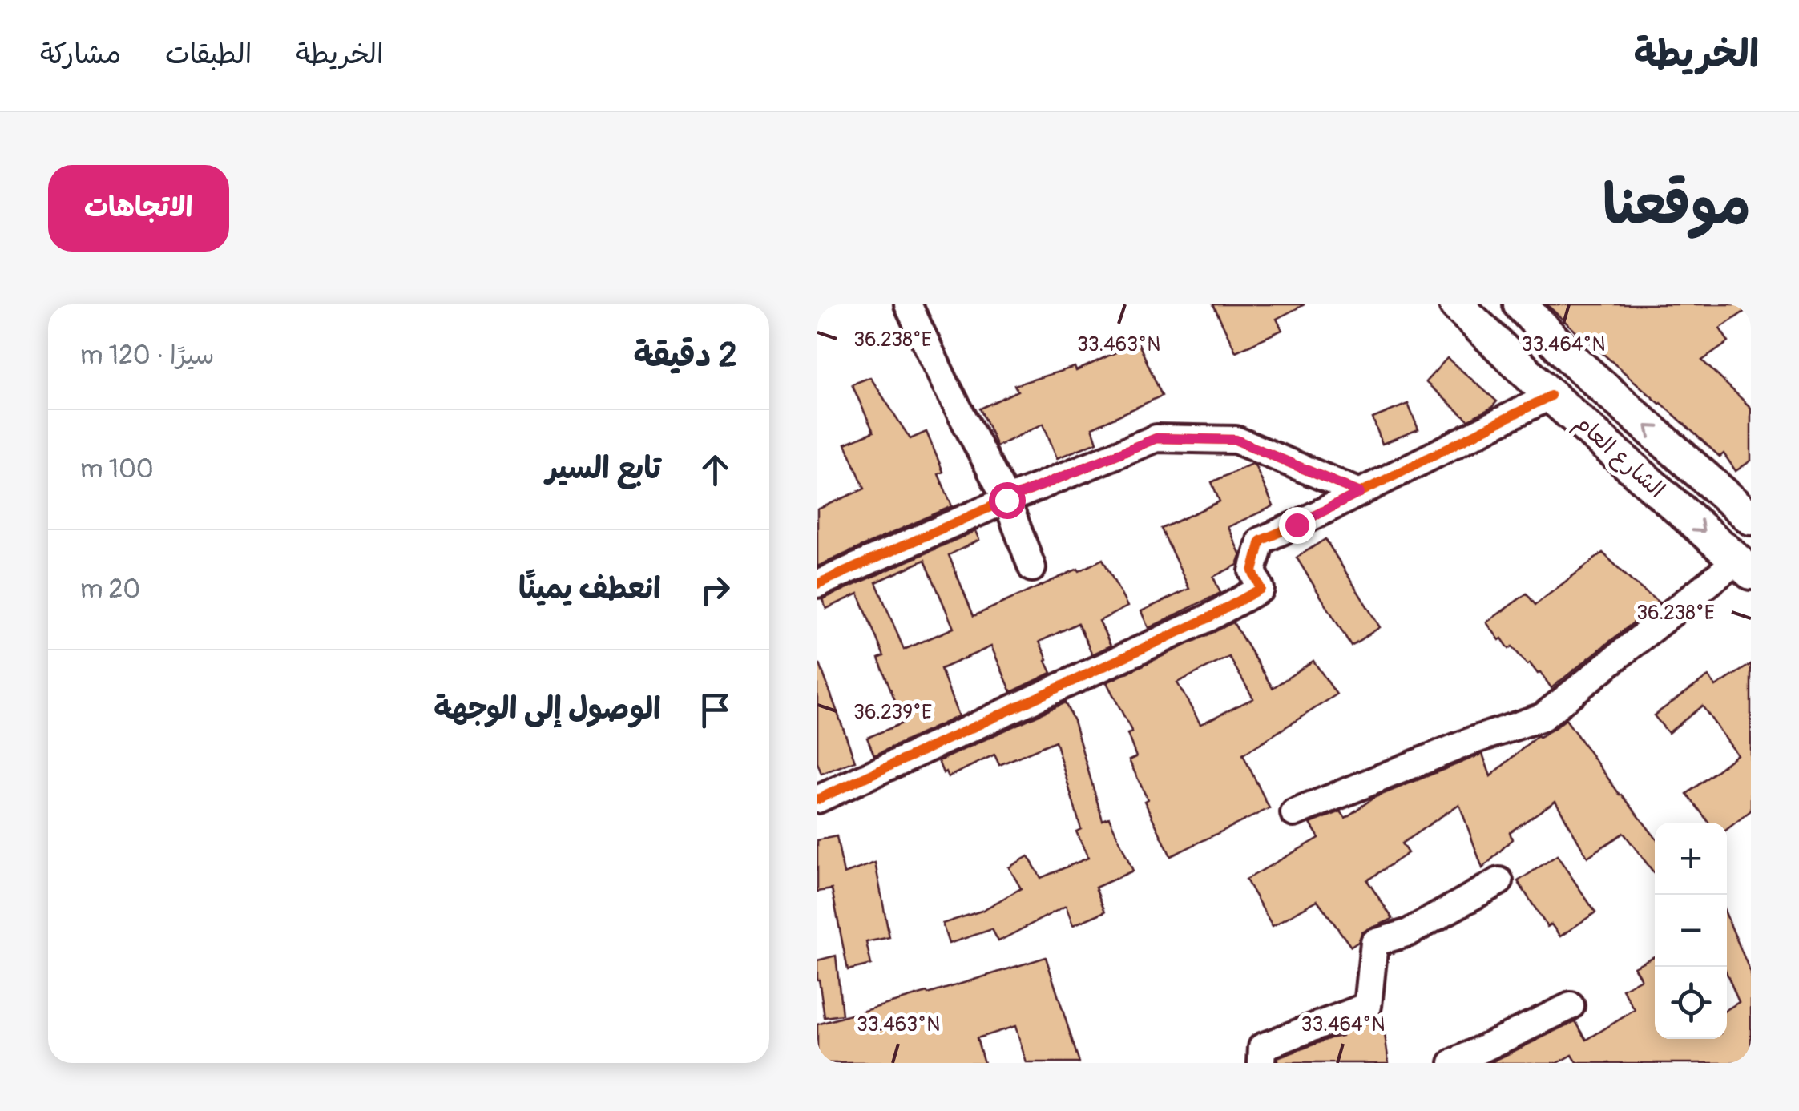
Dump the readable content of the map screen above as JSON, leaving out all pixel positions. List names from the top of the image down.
{
  "streets": {
    "main road": ["الشارع العام"]
  },
  "page": {
    "header": "الخريطة",
    "nav": ["الخريطة", "الطبقات", "مشاركة"],
    "title": "موقعنا",
    "buttons": "الاتجاهات",
    "heading": ["2 دقيقة", "سيرًا · 120 m"],
    "list": [
      ["تابع السير", "100 m"],
      ["انعطف يمينًا", "20 m"],
      "الوصول إلى الوجهة"
    ],
    "map_buttons": ["+", "−"]
  },
  "coordinates": [
    "36.238°E",
    "33.463°N",
    "33.464°N",
    "36.239°E"
  ]
}
